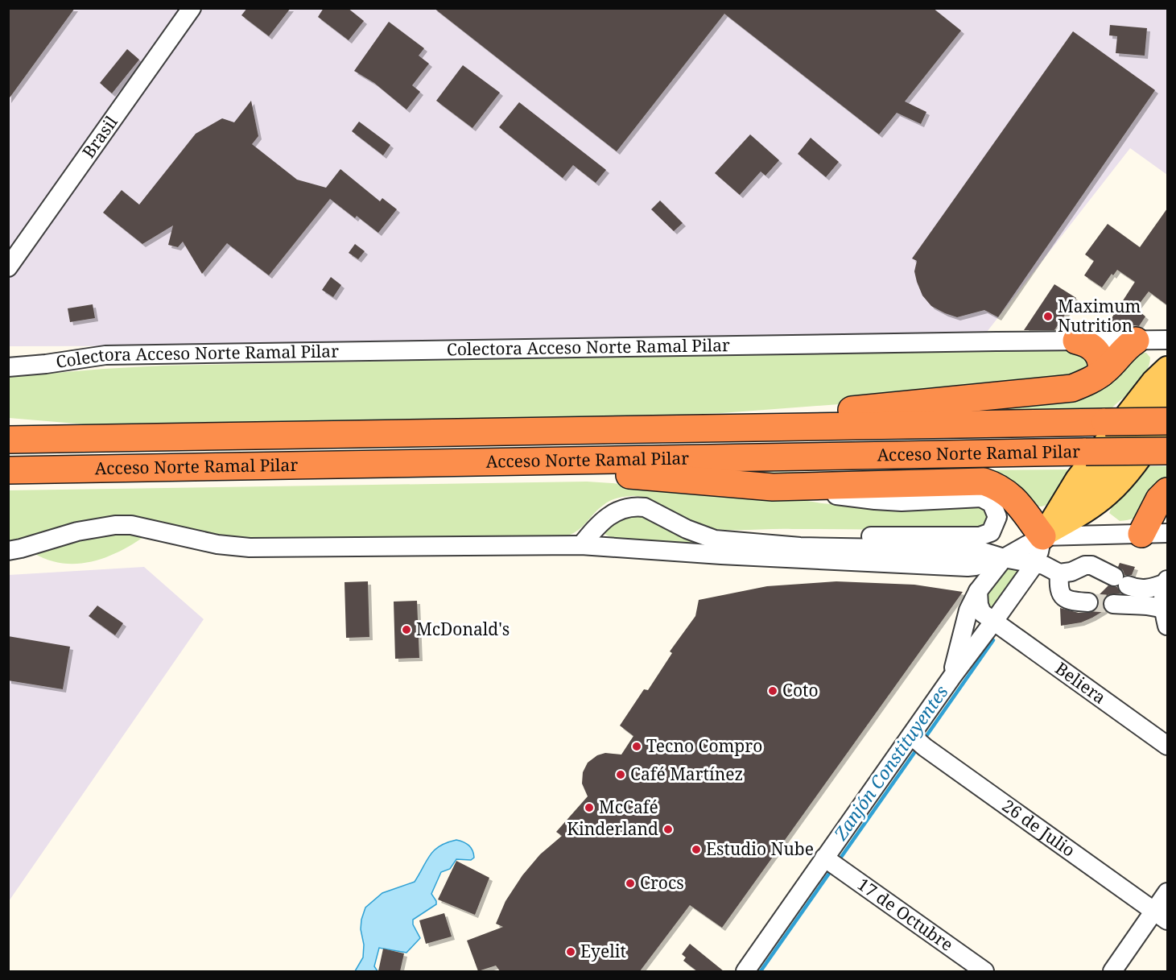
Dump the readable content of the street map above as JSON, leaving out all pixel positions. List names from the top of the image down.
{
  "streets": {
    "highway": ["Acceso Norte Ramal Pilar"],
    "street": [
      "Brasil",
      "Colectora Acceso Norte Ramal Pilar",
      "Beliera",
      "26 de Julio",
      "17 de Octubre"
    ]
  },
  "water": ["Zanjón Constituyentes"],
  "places": [
    "Maximum Nutrition",
    "McDonald's",
    "Coto",
    "Tecno Compro",
    "Café Martínez",
    "McCafé",
    "Kinderland",
    "Estudio Nube",
    "Crocs",
    "Eyelit"
  ]
}
